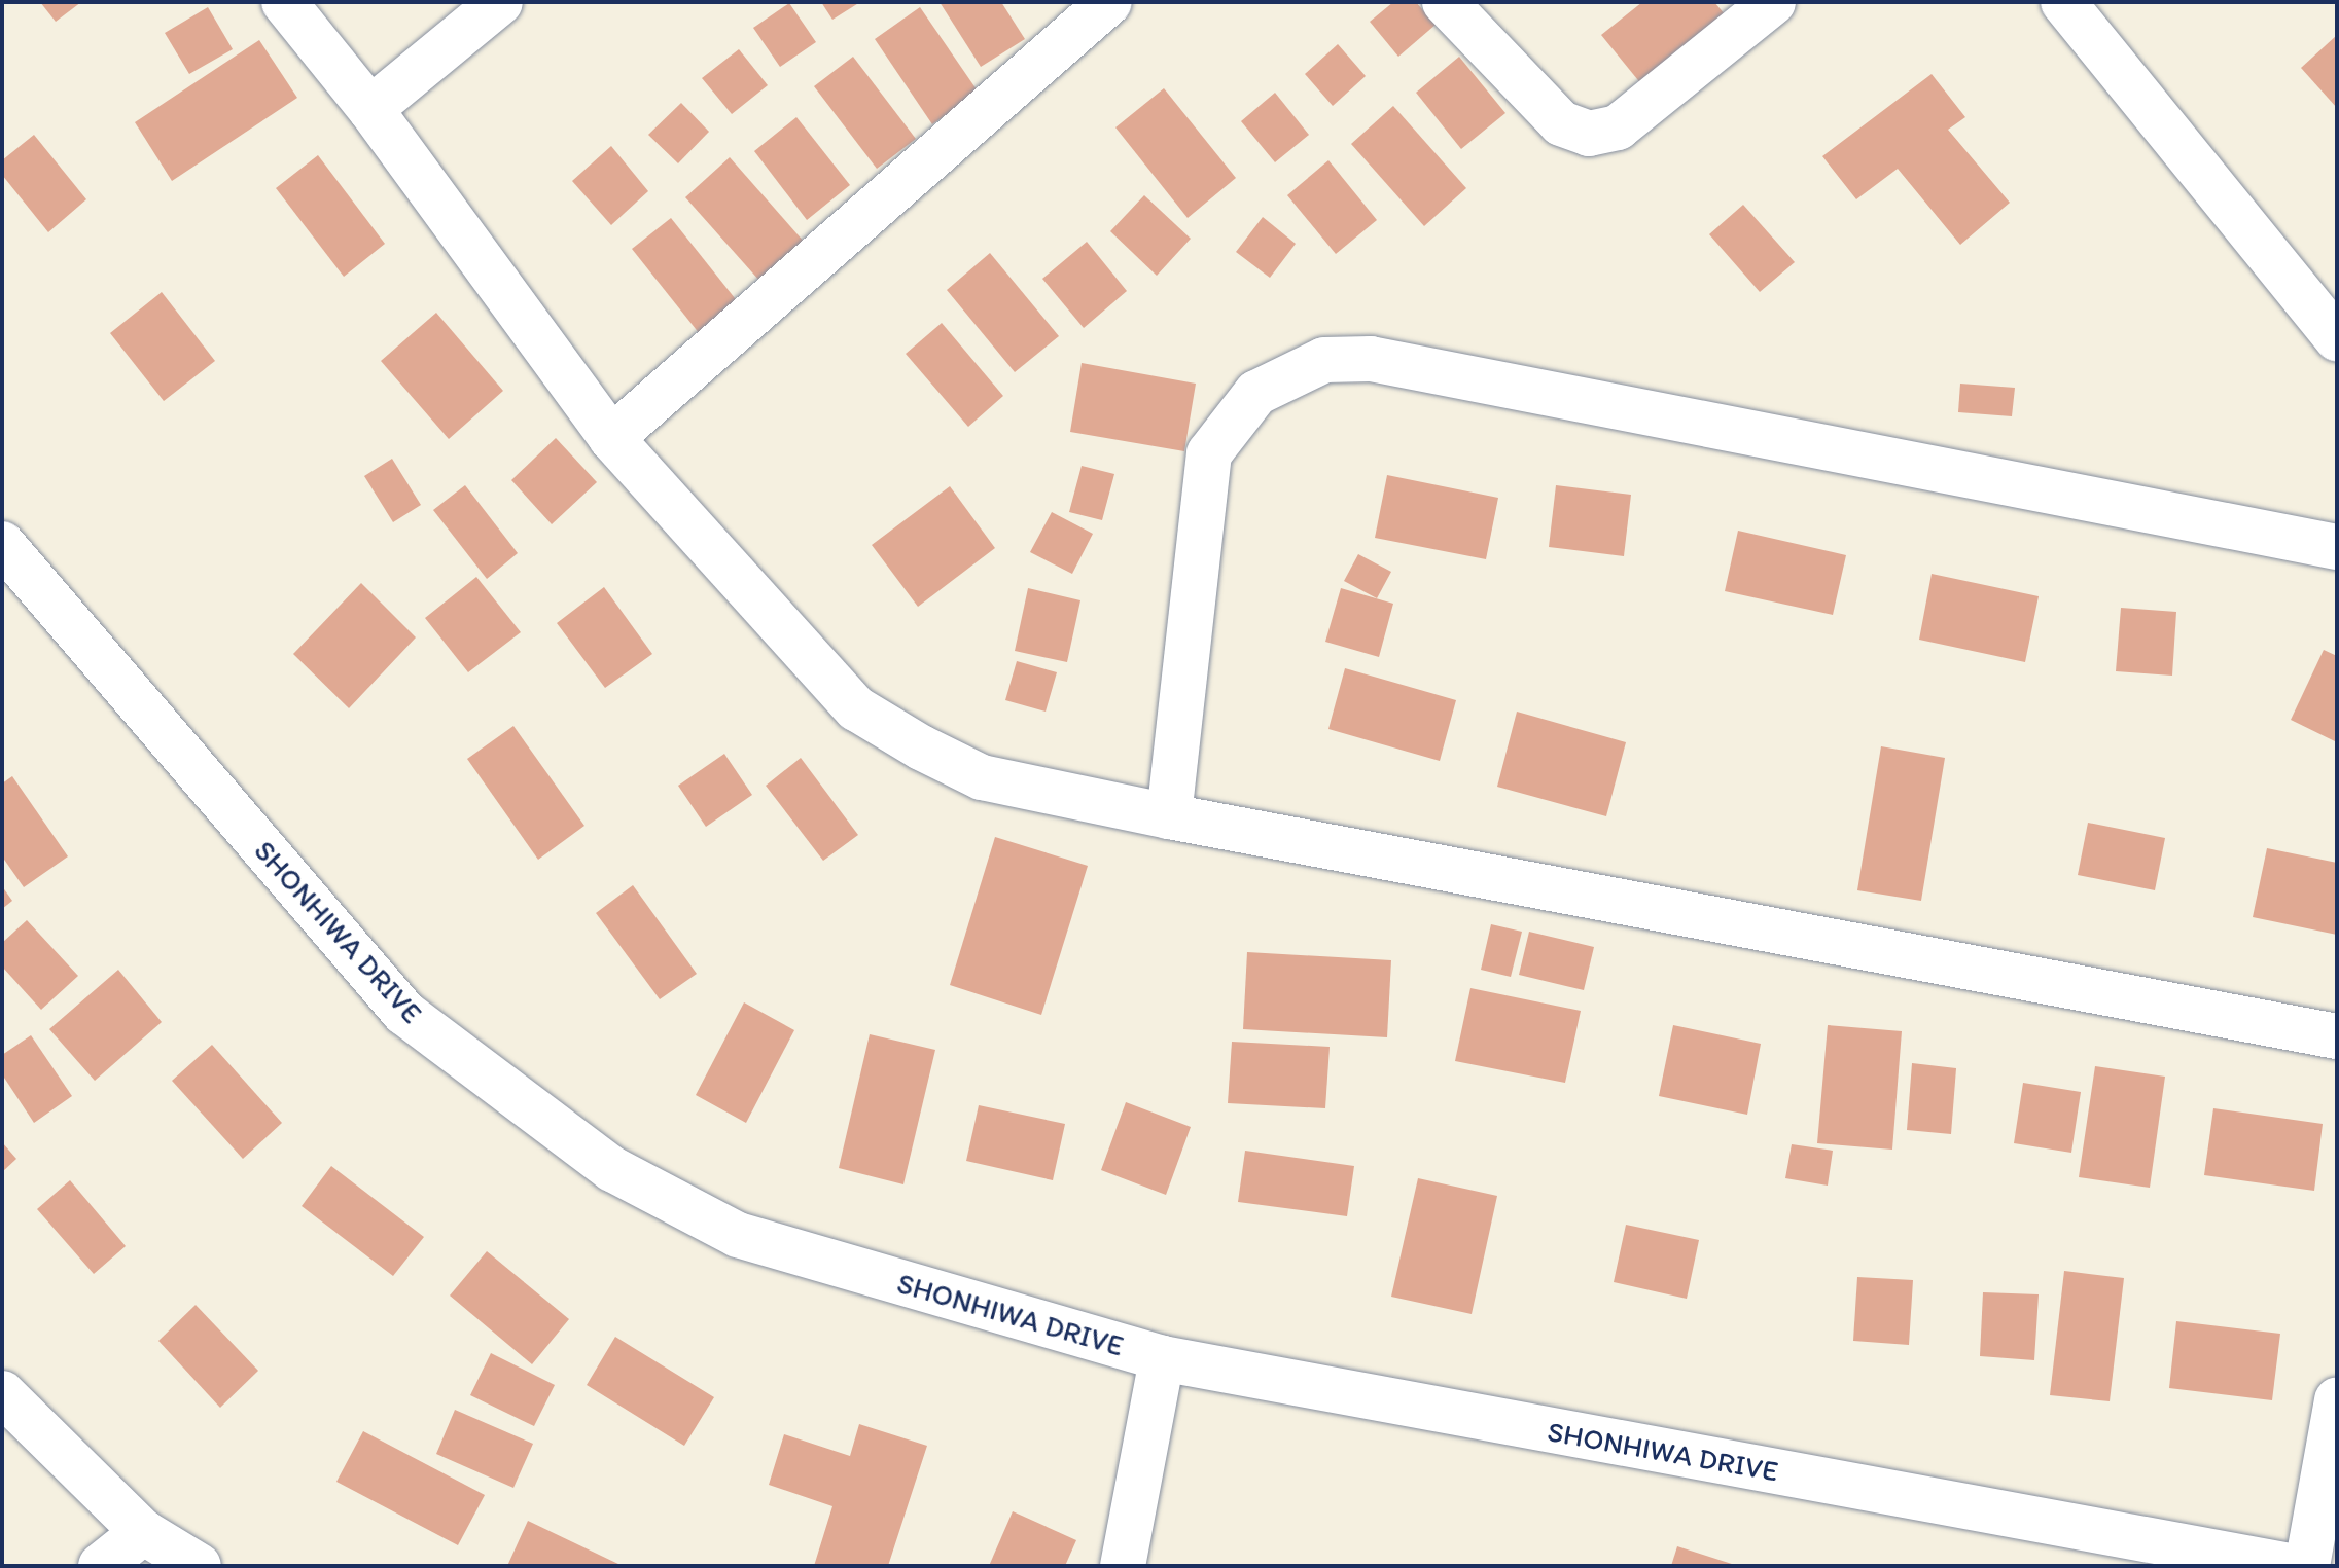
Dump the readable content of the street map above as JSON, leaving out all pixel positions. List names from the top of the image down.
{
  "streets": {
    "street": ["SHONHIWA DRIVE"]
  }
}
